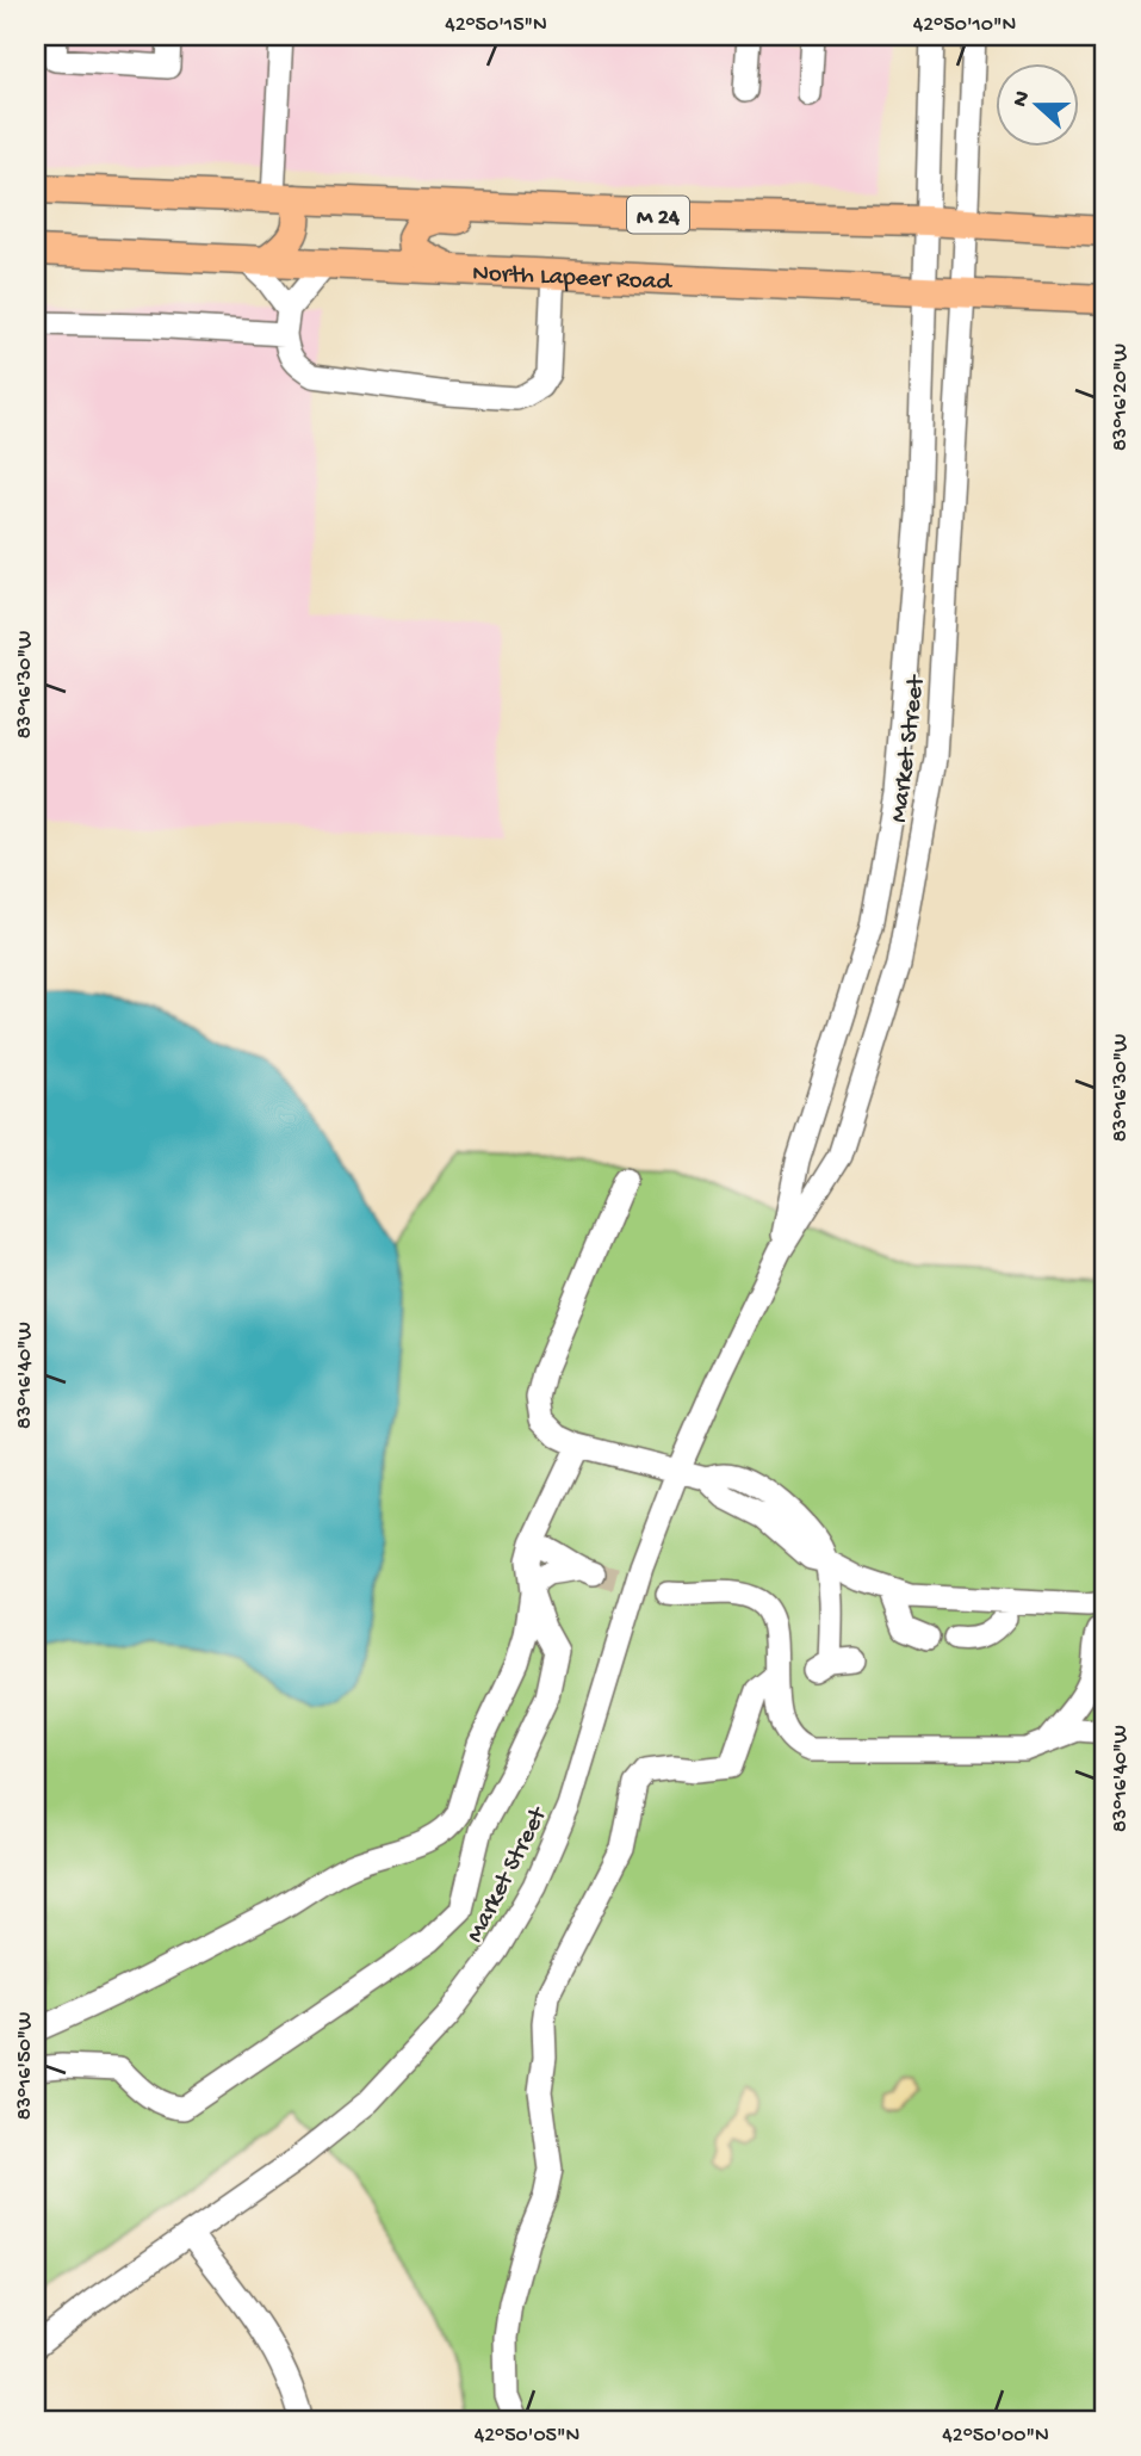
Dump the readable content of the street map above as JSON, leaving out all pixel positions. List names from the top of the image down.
{
  "streets": {
    "main road": ["M 24", "North Lapeer Road"],
    "street": ["Market Street"]
  },
  "crossings": [
    ["M 24", "Market Street"],
    ["North Lapeer Road", "Market Street"]
  ],
  "north": "left",
  "coordinates": [
    "42°50'15\"N",
    "42°50'10\"N",
    "83°16'20\"W",
    "83°16'30\"W",
    "83°16'40\"W",
    "83°16'50\"W",
    "42°50'05\"N",
    "42°50'00\"N"
  ]
}
